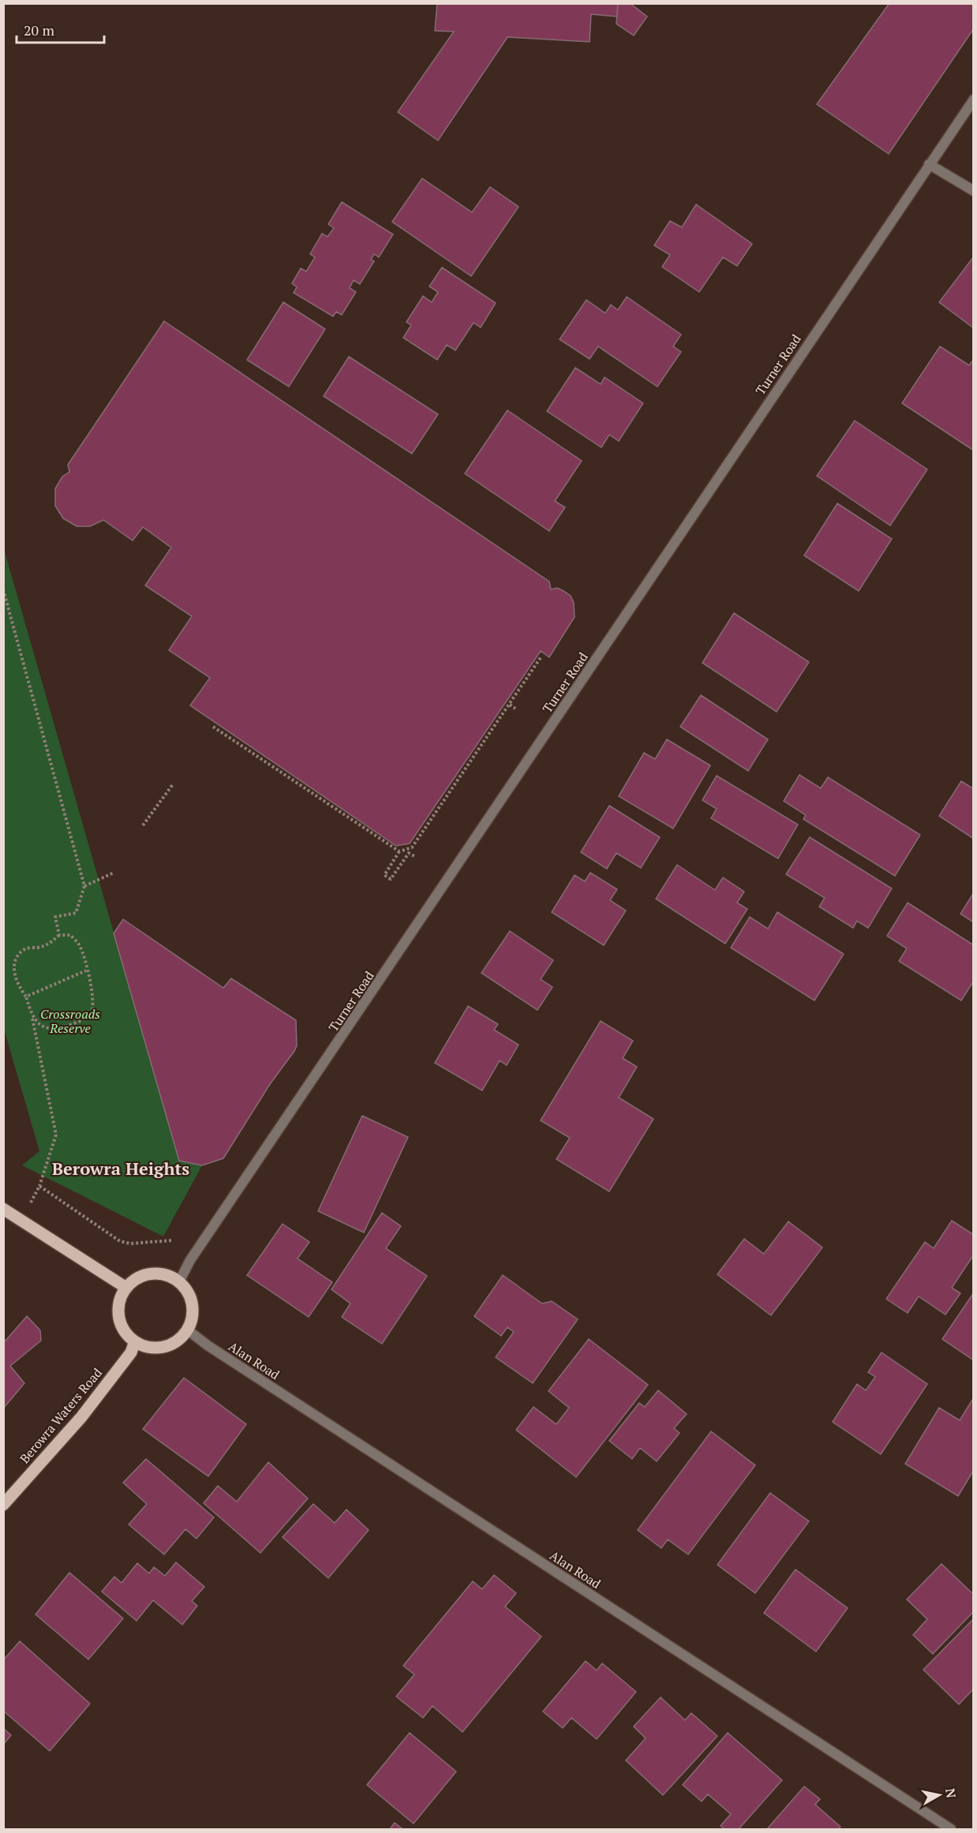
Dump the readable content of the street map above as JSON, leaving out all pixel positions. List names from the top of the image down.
{
  "streets": {
    "main road": ["Berowra Waters Road"],
    "street": ["Turner Road", "Alan Road"]
  },
  "crossings": [
    ["Turner Road", "Alan Road"],
    ["Turner Road", "Berowra Waters Road"],
    ["Alan Road", "Berowra Waters Road"]
  ],
  "districts": ["Berowra Heights"],
  "parks": ["Crossroads Reserve"],
  "scale_bar": "20 m",
  "north": "right"
}
